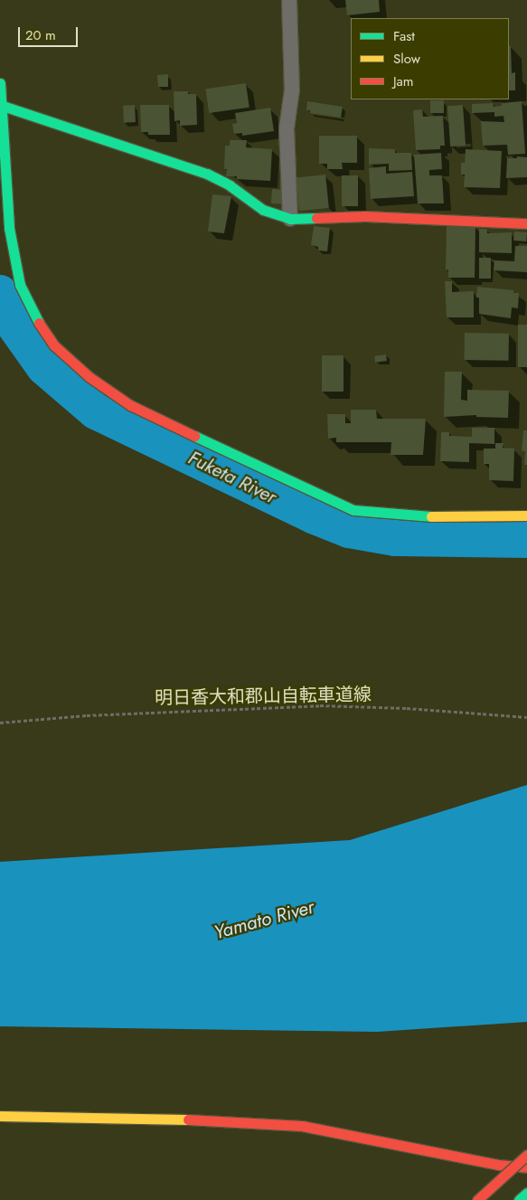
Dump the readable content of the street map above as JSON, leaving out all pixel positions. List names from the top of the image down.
{
  "streets": {
    "path": ["明日香大和郡山自転車道線"]
  },
  "water": ["Fuketa River", "Yamato River"],
  "legend": ["Fast", "Slow", "Jam"],
  "scale_bar": "20 m"
}
